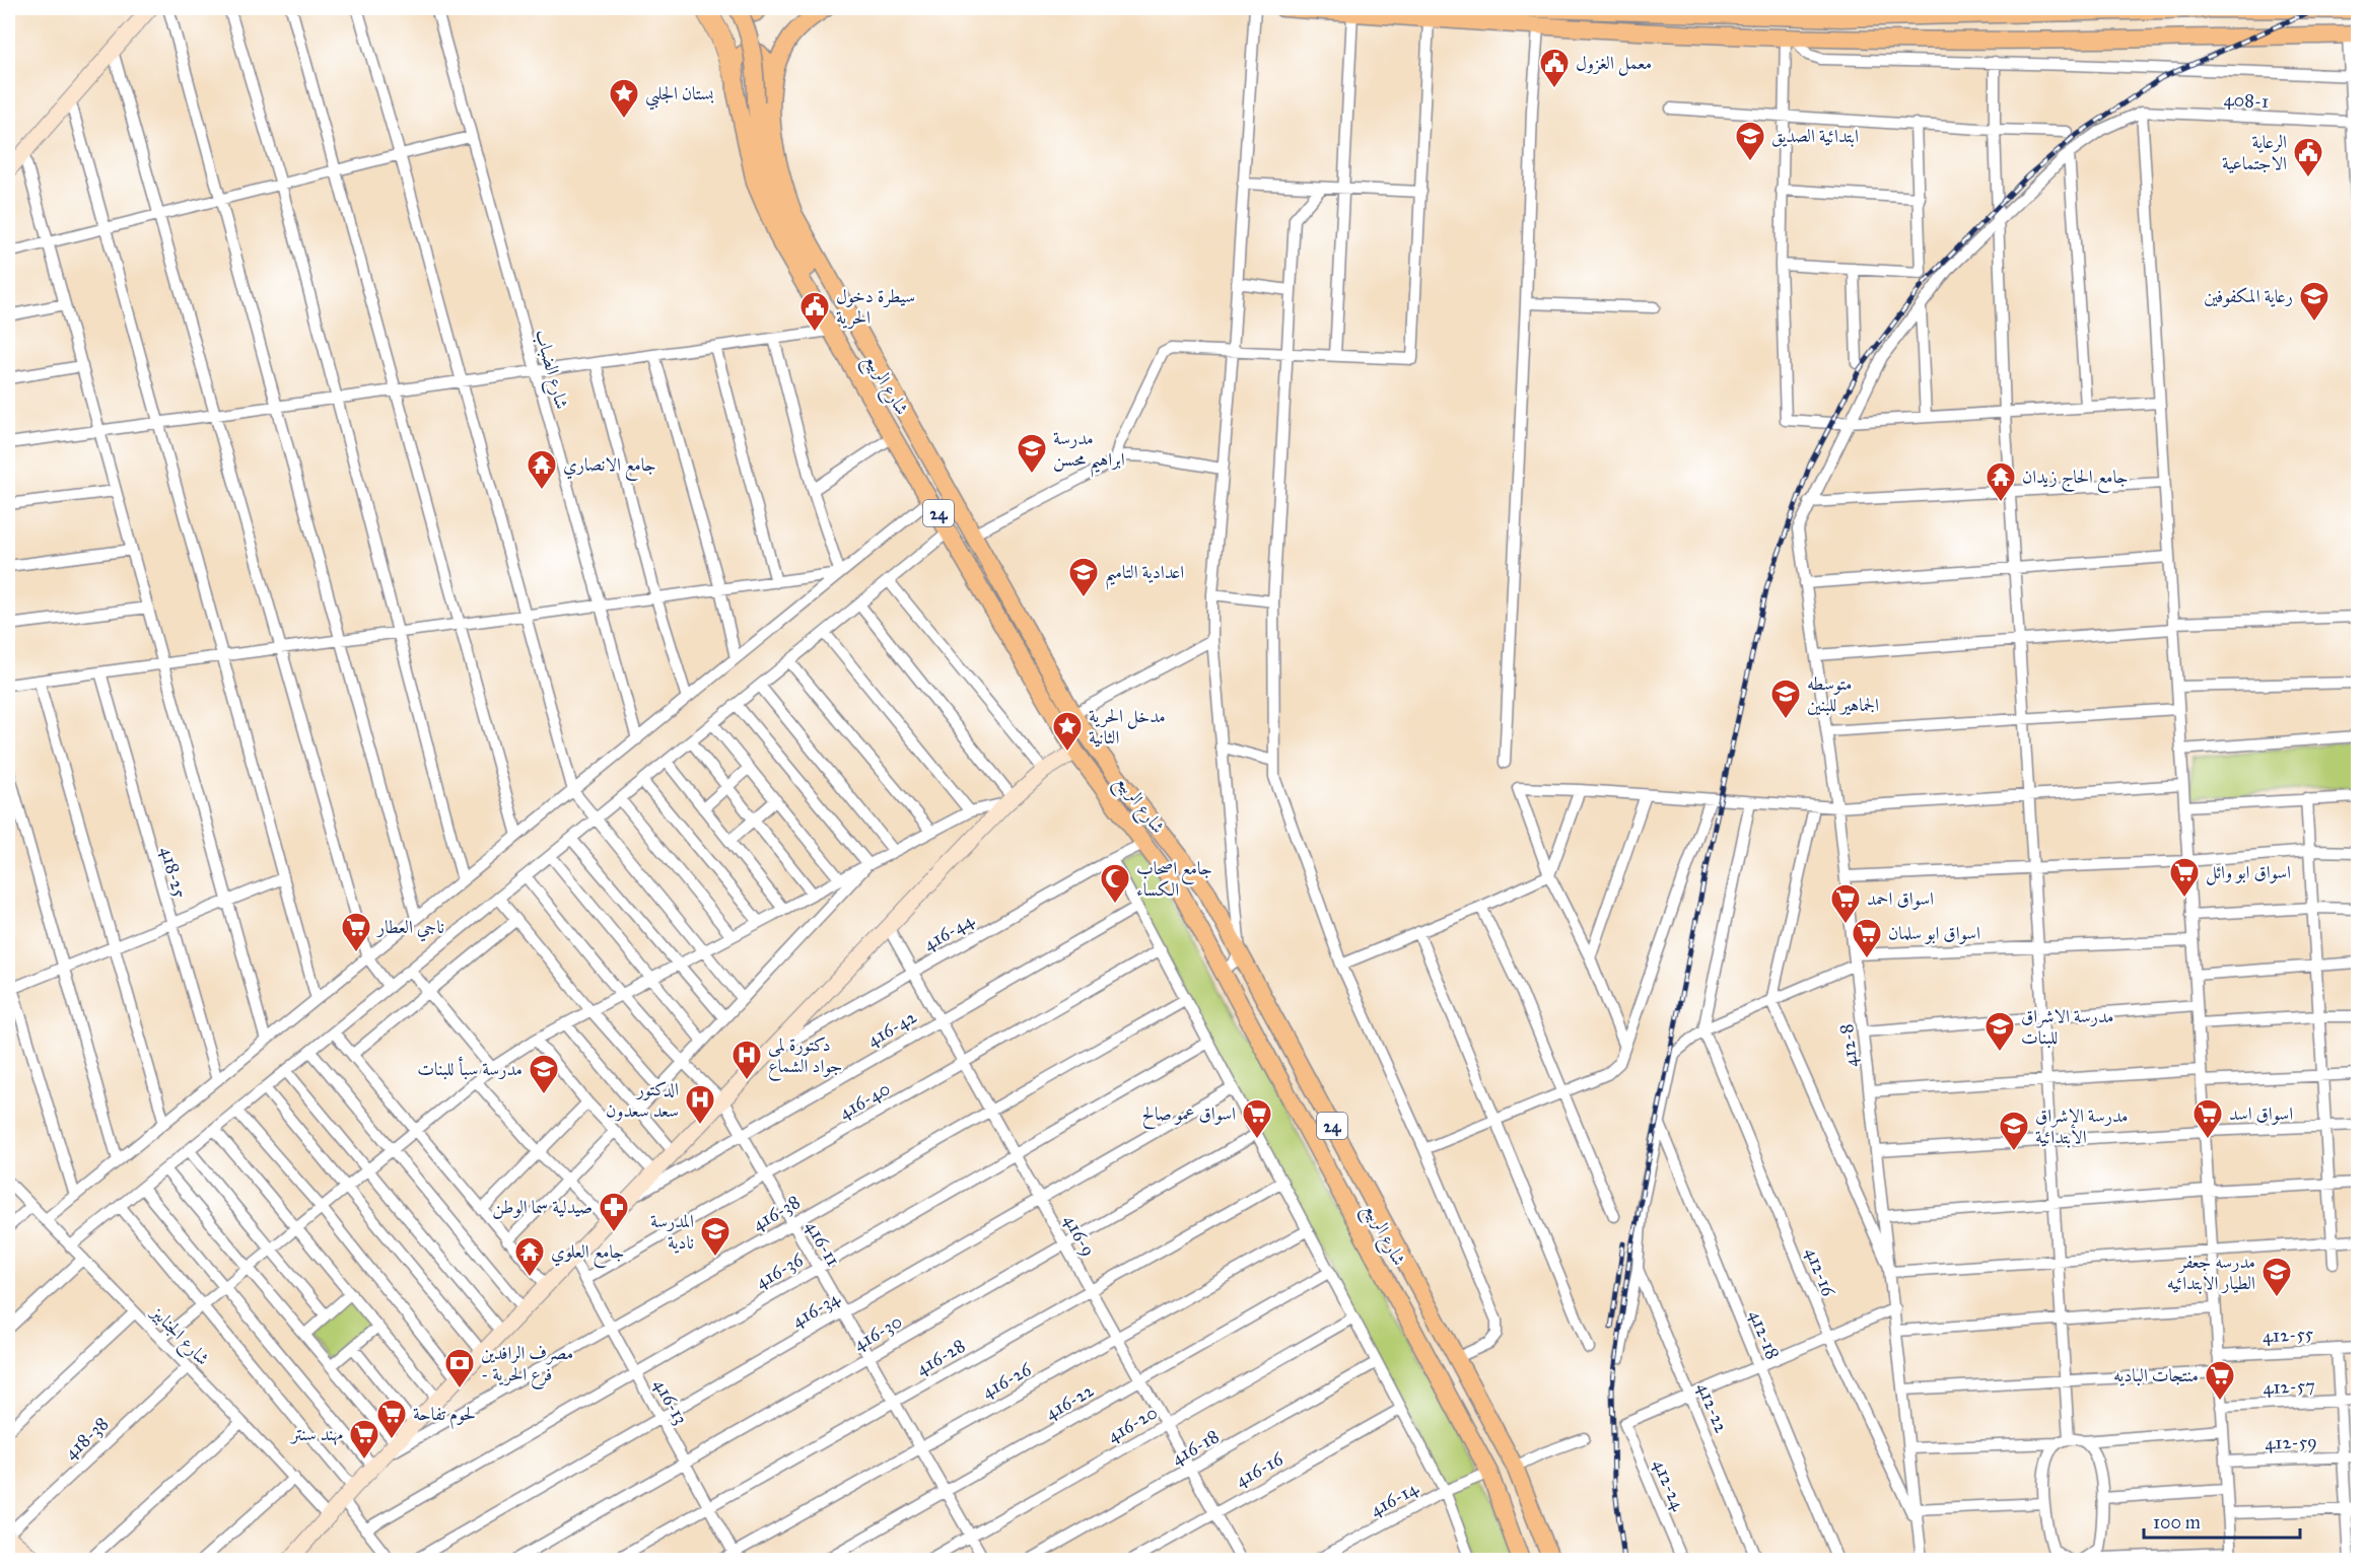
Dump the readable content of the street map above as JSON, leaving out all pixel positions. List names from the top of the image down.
{
  "streets": {
    "main road": ["شارع الربيع", "24"],
    "street": [
      "408-1",
      "شارع الضباب",
      "418-25",
      "416-44",
      "416-42",
      "412-8",
      "416-40",
      "416-38",
      "416-9",
      "416-11",
      "416-36",
      "412-16",
      "416-34",
      "416-30",
      "412-18",
      "412-55",
      "شارع الجنابيز",
      "416-28",
      "416-26",
      "412-57",
      "416-13",
      "416-22",
      "412-22",
      "416-20",
      "418-38",
      "412-59",
      "416-18",
      "416-16",
      "412-24",
      "416-14"
    ]
  },
  "crossings": [
    ["شارع الربيع", "416-44"],
    ["شارع الربيع", "416-14"],
    ["416-44", "416-9"],
    ["416-42", "416-9"],
    ["416-42", "416-11"],
    ["412-8", "412-16"],
    ["416-40", "416-9"],
    ["416-40", "416-11"],
    ["416-40", "416-13"],
    ["416-38", "416-9"],
    ["416-38", "416-11"],
    ["416-38", "416-13"],
    ["416-9", "416-36"],
    ["416-9", "416-34"],
    ["416-9", "416-30"],
    ["416-9", "416-28"],
    ["416-9", "416-26"],
    ["416-9", "416-22"],
    ["416-9", "416-20"],
    ["416-9", "416-18"],
    ["416-9", "416-16"],
    ["416-11", "416-36"],
    ["416-11", "416-34"],
    ["416-11", "416-30"],
    ["416-11", "416-28"],
    ["416-11", "416-26"],
    ["416-11", "416-22"],
    ["416-11", "416-20"],
    ["416-36", "416-13"],
    ["416-34", "416-13"],
    ["416-30", "416-13"],
    ["شارع الجنابيز", "418-38"],
    ["416-28", "416-13"],
    ["416-26", "416-13"],
    ["412-22", "412-24"]
  ],
  "places": {
    "public building": ["معمل الغزول", "الرعاية الاجتماعية", "سيطرة دخول الحرية"],
    "place": ["بستان الجلبي", "مدخل الحرية الثانية"],
    "school or university": [
      "ابتدائية الصديق",
      "رعاية المكفوفين",
      "مدرسة ابراهيم محسن",
      "اعدادية التاميم",
      "متوسطه الجماهير للبنين",
      "مدرسة الاشراق للبنات",
      "مدرسة سبأ للبنات",
      "مدرسة الإشراق الابتدائية",
      "المدرسة نادية",
      "مدرسه جعفر الطيار الابتدائيه"
    ],
    "temple": ["جامع الانصاري", "جامع الحاج زيدان", "جامع العلوي"],
    "supermarket": [
      "اسواق ابو وائل",
      "اسواق احمد",
      "ناجي العطار",
      "اسواق ابو سلمان",
      "اسواق عمو صالح",
      "اسواق اسد",
      "منتجات الباديه",
      "لحوم تفاحة",
      "مهند سنتر"
    ],
    "mosque": ["جامع اصحاب الکساء"],
    "hospital": ["دكتورة لمى جواد الشماع", "الدكتور سعد سعدون"],
    "pharmacy": ["صيدلية سما الوطن"],
    "bank": ["مصرف الرافدين - فرع الحرية"]
  },
  "scale_bar": "100 m"
}
